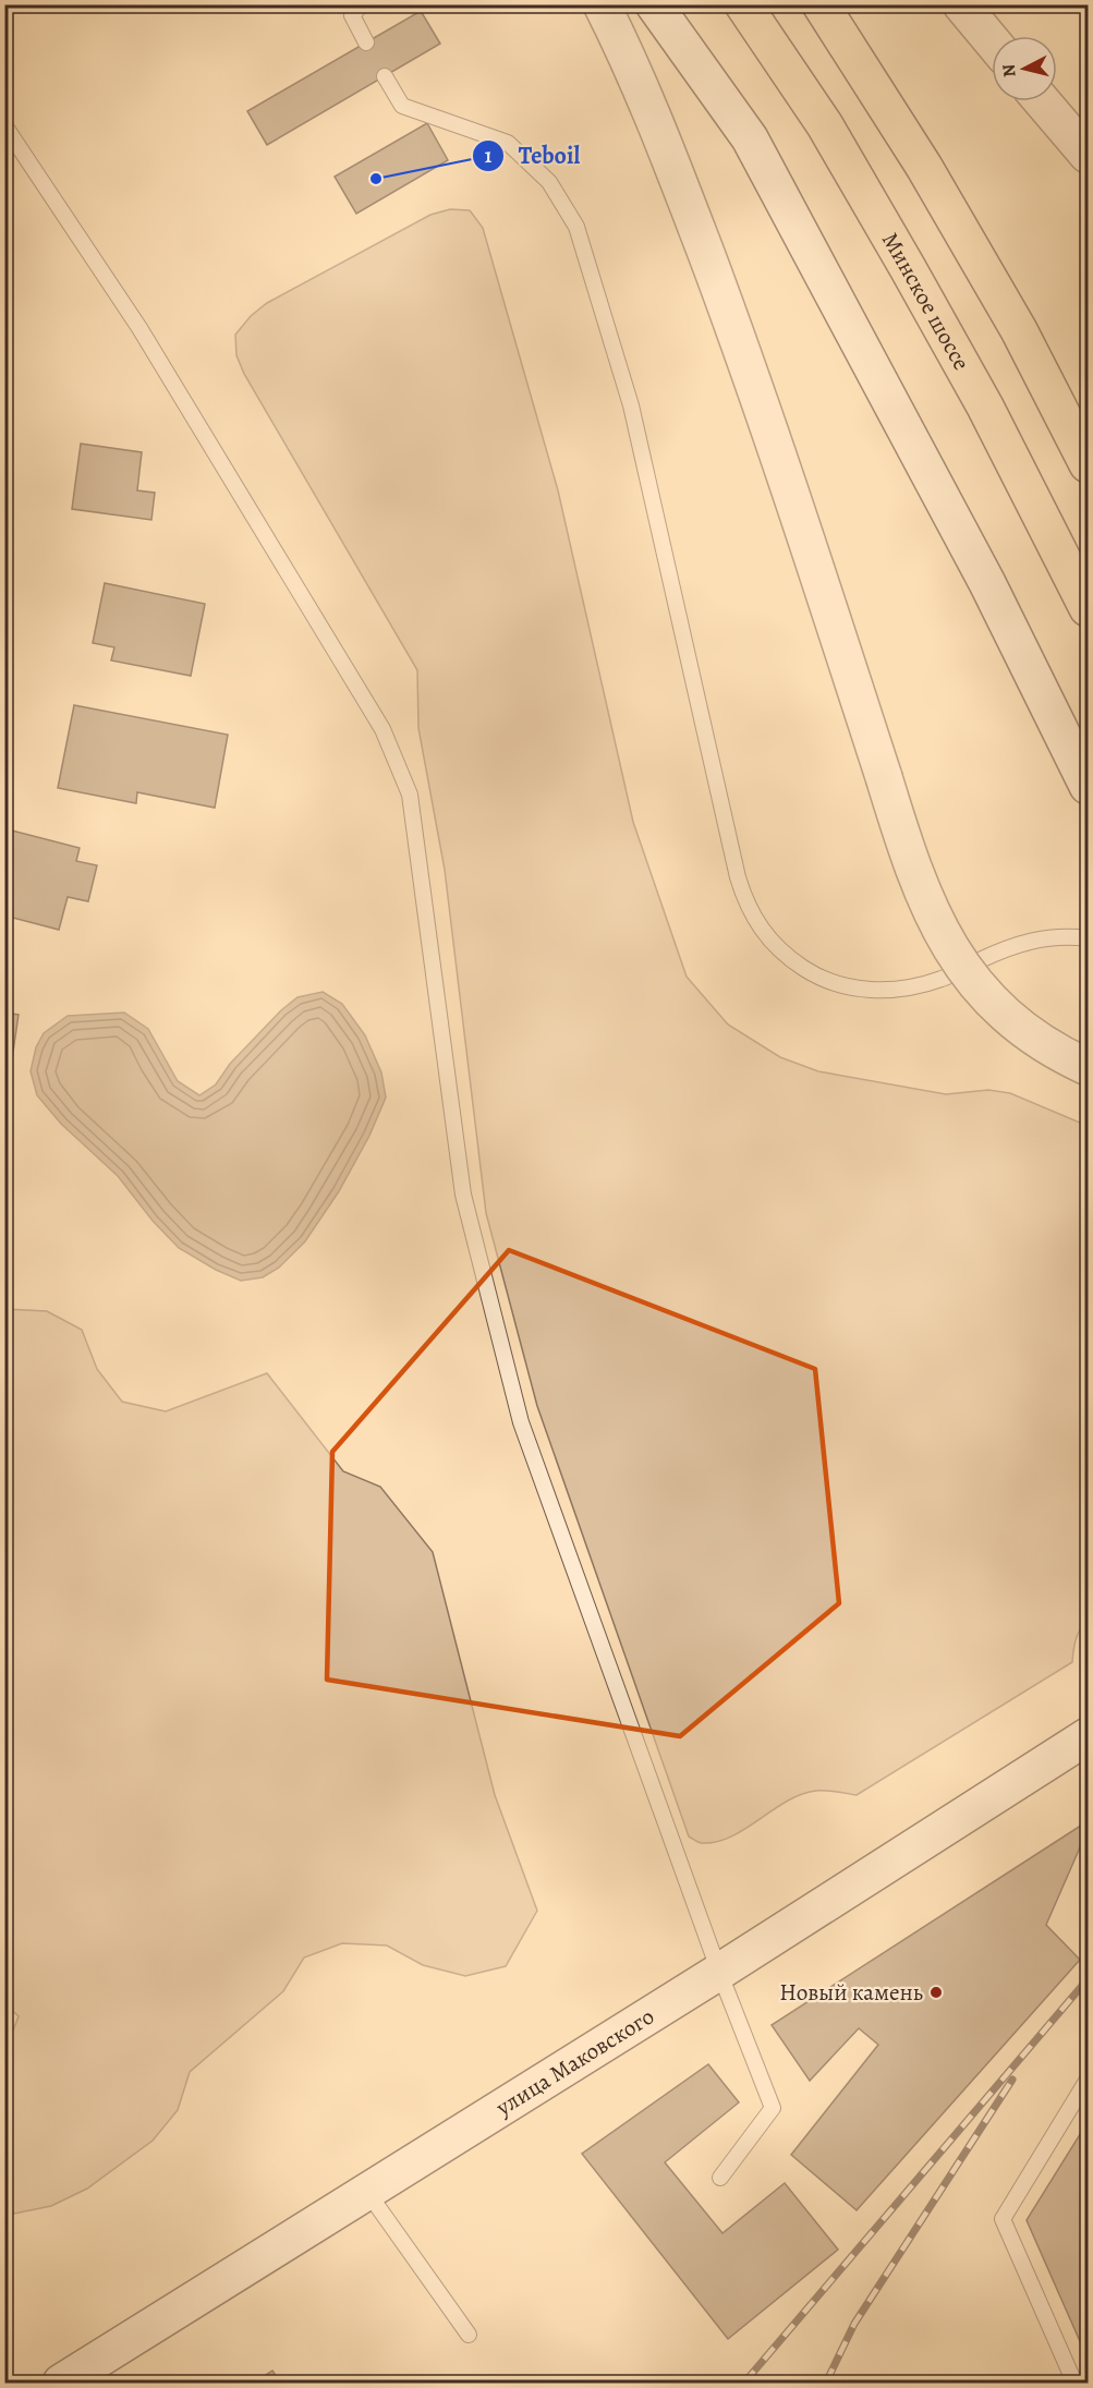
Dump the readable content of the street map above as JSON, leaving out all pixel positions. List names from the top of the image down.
{
  "streets": {
    "highway": ["Минское шоссе"],
    "main road": ["улица Маковского"]
  },
  "places": ["Teboil", "Новый камень"],
  "north": "left"
}
